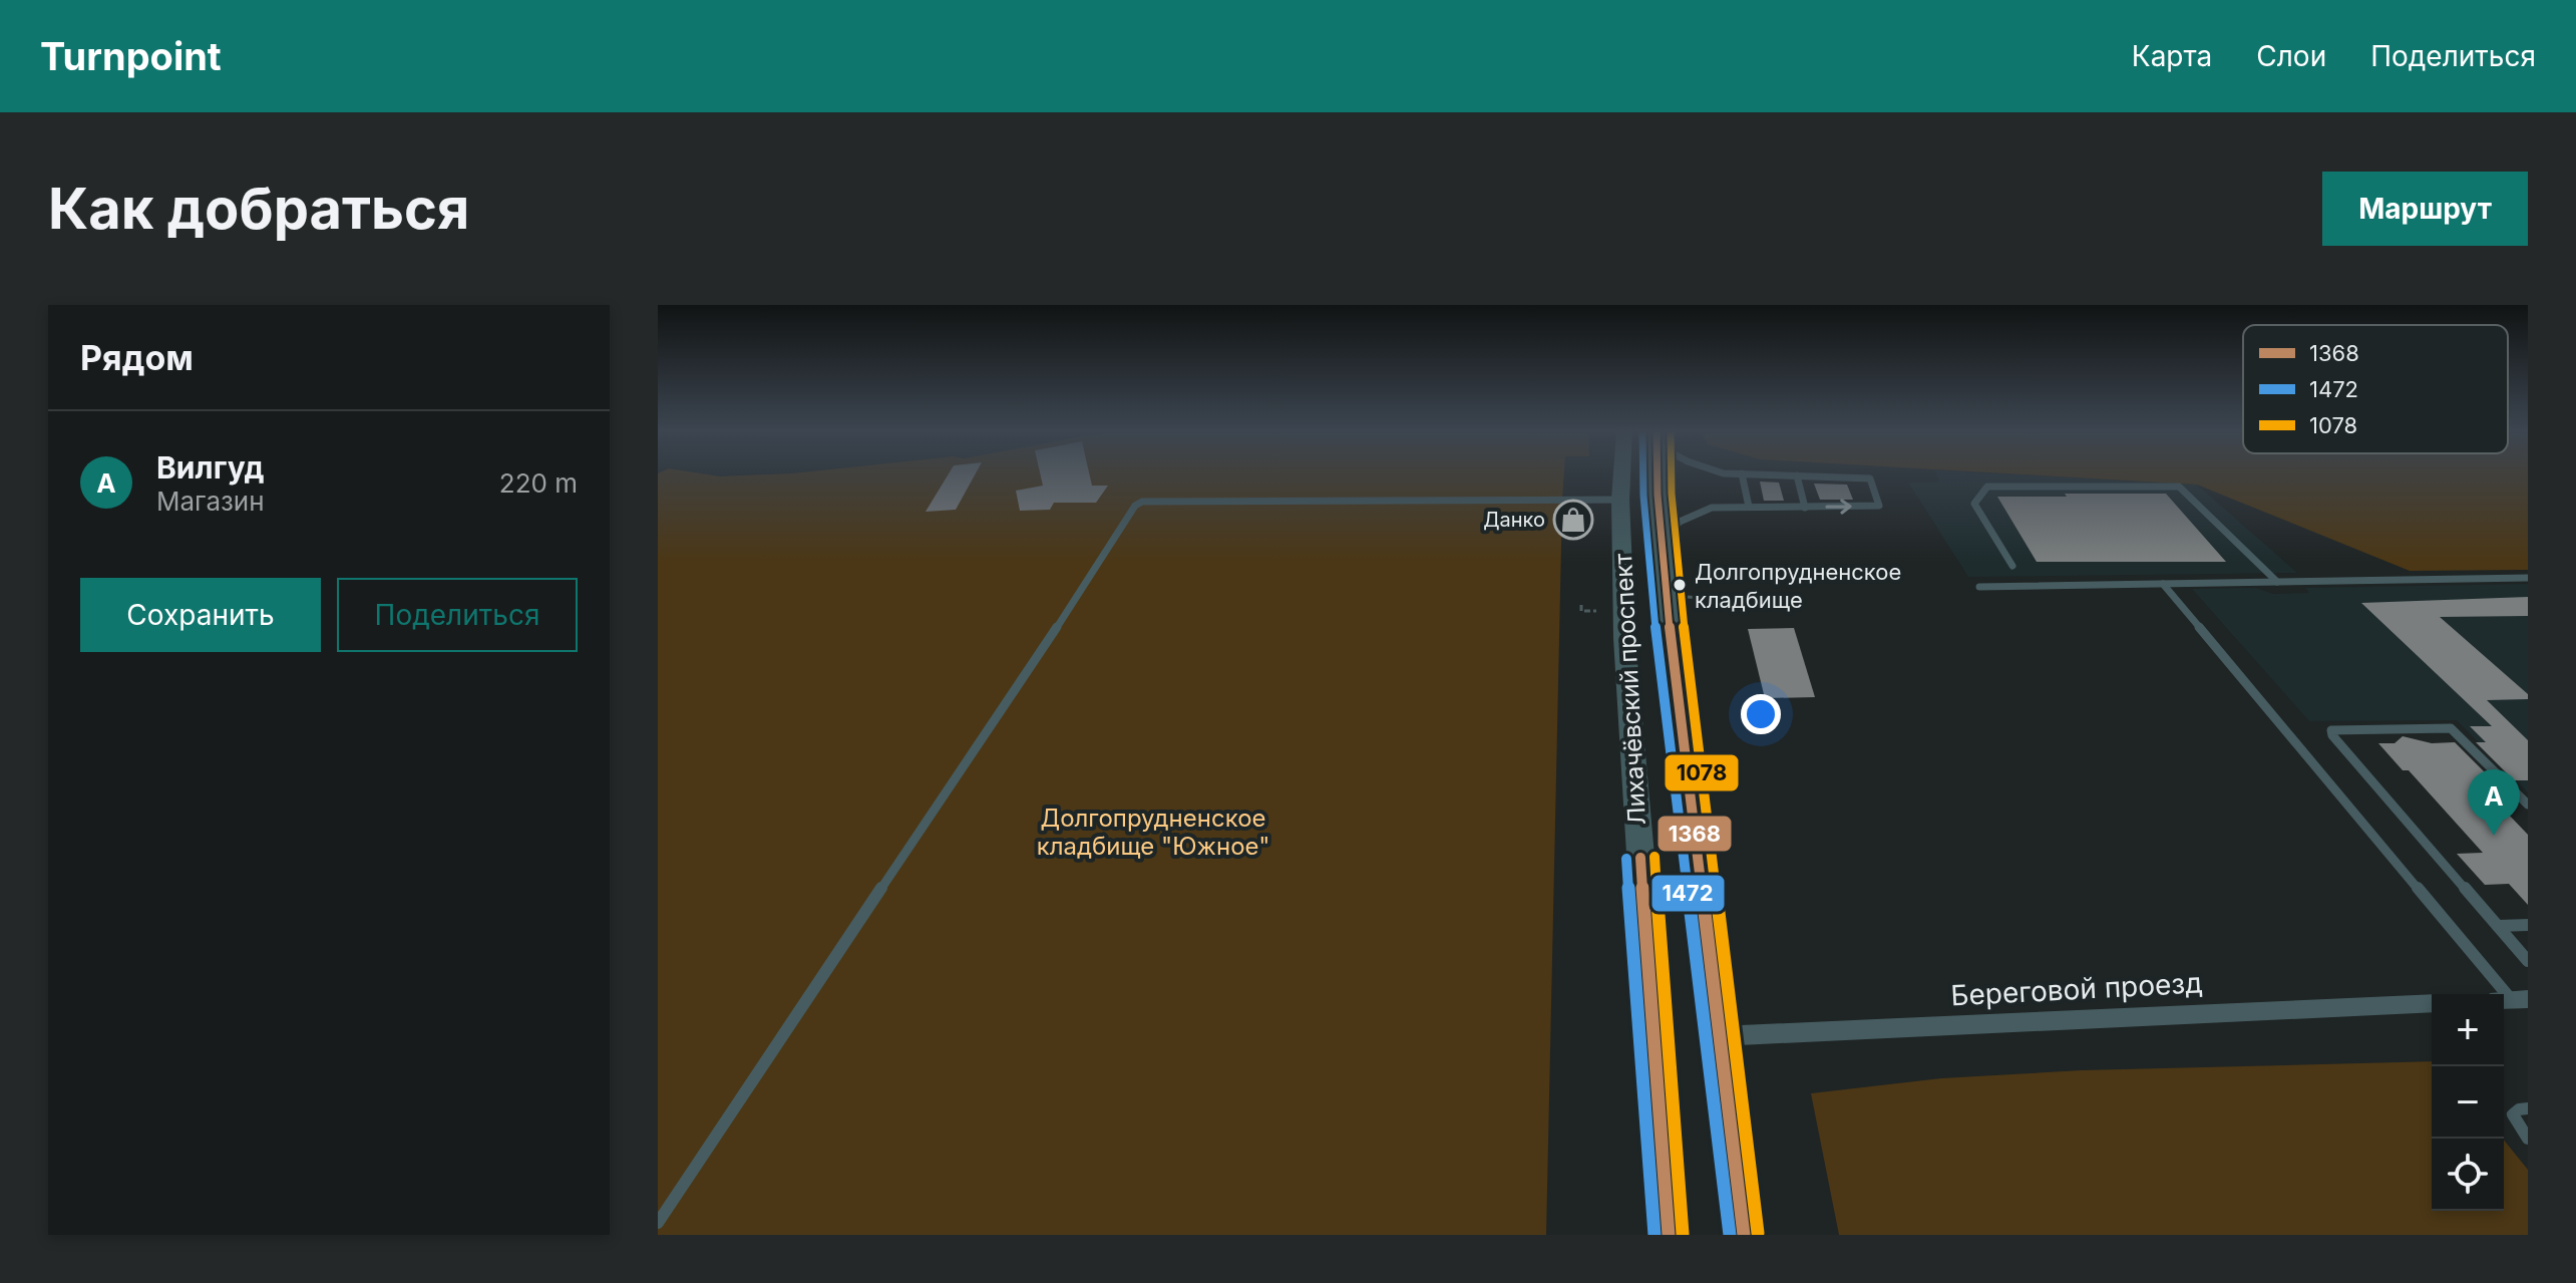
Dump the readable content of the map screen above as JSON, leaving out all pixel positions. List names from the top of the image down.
{
  "streets": {
    "main road": ["Лихачёвский проспект"],
    "street": ["Береговой проезд"]
  },
  "crossings": [
    ["Лихачёвский проспект", "Береговой проезд"]
  ],
  "parks": ["Долгопрудненское кладбище \"Южное\""],
  "places": {
    "shop": ["Данко"],
    "other": ["Долгопрудненское кладбище"]
  },
  "lines": ["transit line 1368", "transit line 1472", "transit line 1078"],
  "legend": ["1368", "1472", "1078"],
  "page": {
    "header": "Turnpoint",
    "nav": ["Карта", "Слои", "Поделиться"],
    "buttons": [
      "Маршрут",
      ["Сохранить", "Поделиться"]
    ],
    "title": "Как добраться",
    "heading": "Рядом",
    "list": [
      {
        "mark": "A",
        "name": "Вилгуд",
        "note": "Магазин",
        "value": "220 m"
      }
    ],
    "pins": "A",
    "map_buttons": ["+", "−"]
  }
}
